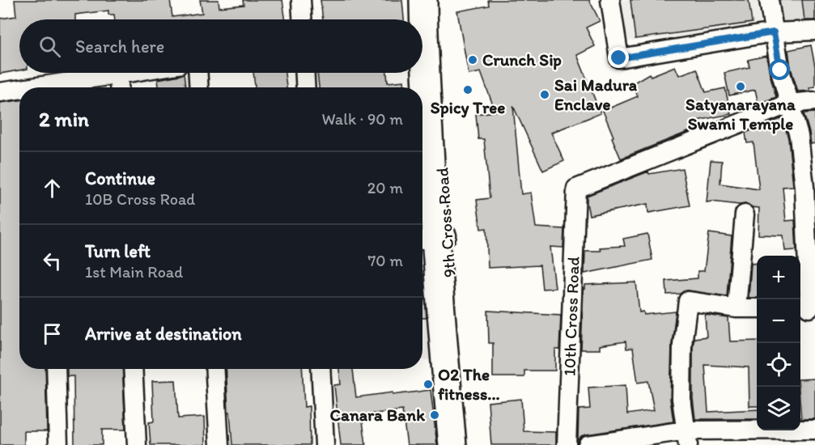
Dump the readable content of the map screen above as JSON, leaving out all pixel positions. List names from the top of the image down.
{
  "streets": {
    "main road": ["9th Cross Road"],
    "street": ["10th Cross Road"]
  },
  "places": [
    "Crunch Sip",
    "Satyanarayana Swami Temple",
    "Spicy Tree",
    "Sai Madura Enclave",
    "O2 The fitness...",
    "Canara Bank"
  ],
  "page": {
    "search": "Search here",
    "heading": ["2 min", "Walk · 90 m"],
    "list": [
      ["Continue", "10B Cross Road", "20 m"],
      ["Turn left", "1st Main Road", "70 m"],
      "Arrive at destination"
    ],
    "map_buttons": ["+", "−"]
  }
}
